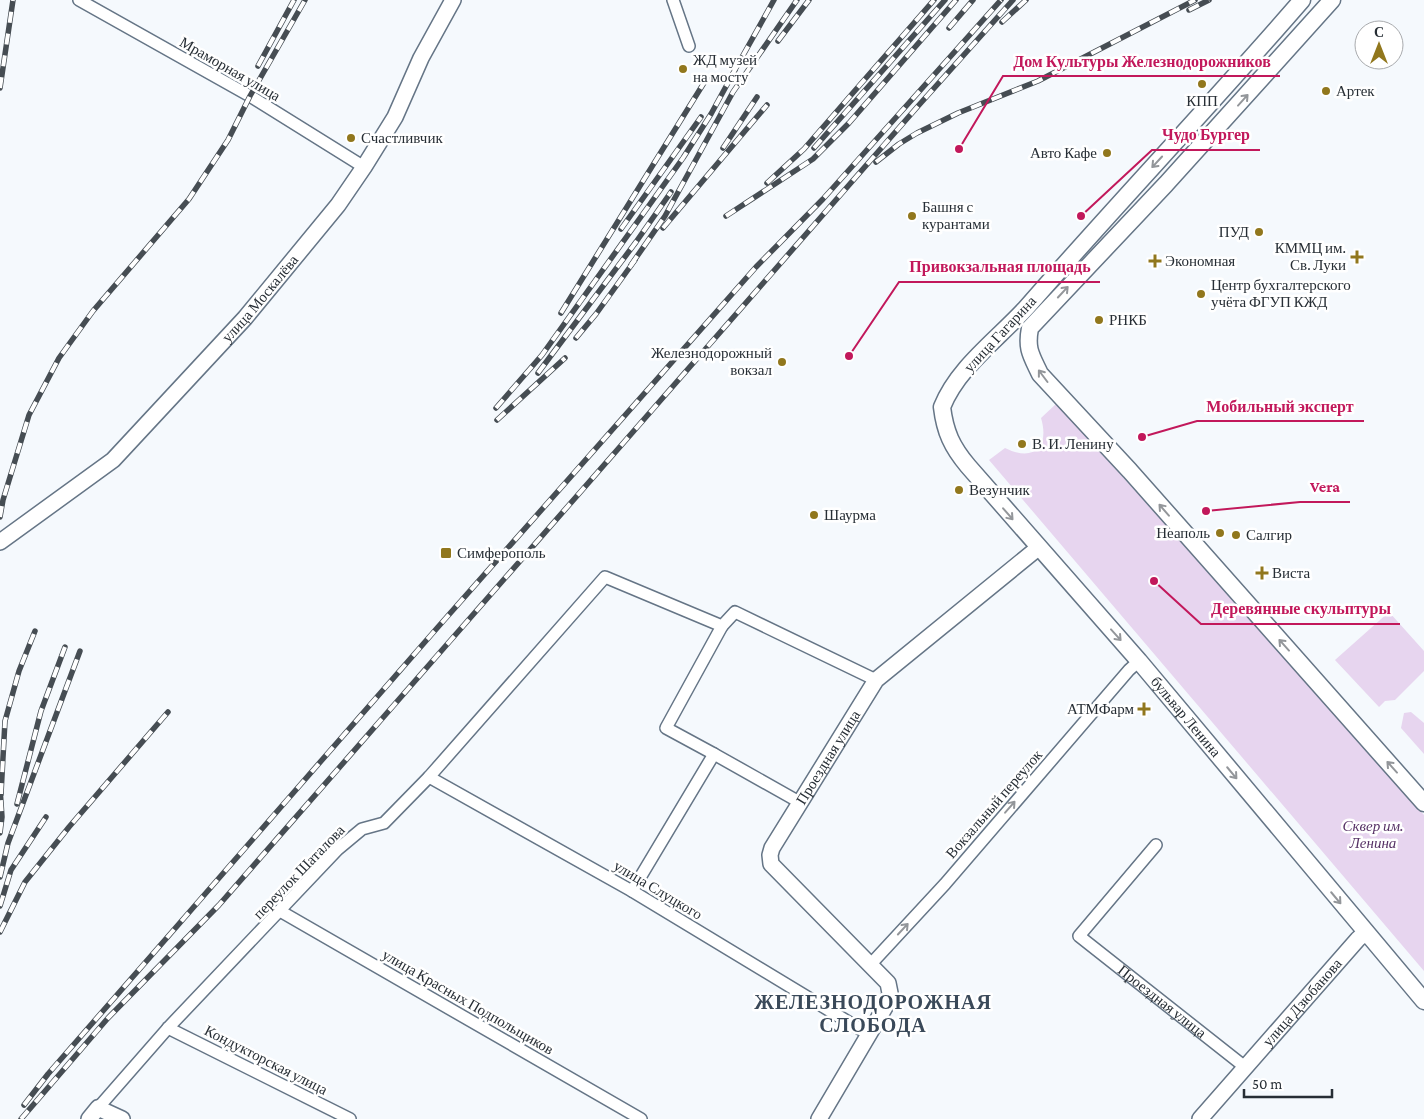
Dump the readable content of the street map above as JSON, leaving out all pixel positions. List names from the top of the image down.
{
  "streets": {
    "main road": ["улица Гагарина", "бульвар Ленина"],
    "street": [
      "Мраморная улица",
      "улица Москалёва",
      "Проездная улица",
      "Вокзальный переулок",
      "переулок Шаталова",
      "улица Слуцкого",
      "улица Красных Подпольщиков",
      "улица Дзюбанова",
      "Кондукторская улица"
    ]
  },
  "crossings": [
    ["Мраморная улица", "улица Москалёва"],
    ["улица Гагарина", "бульвар Ленина"],
    ["бульвар Ленина", "Проездная улица"],
    ["бульвар Ленина", "Вокзальный переулок"],
    ["бульвар Ленина", "улица Дзюбанова"],
    ["Проездная улица", "Вокзальный переулок"],
    ["Проездная улица", "улица Слуцкого"],
    ["Проездная улица", "улица Дзюбанова"],
    ["переулок Шаталова", "улица Слуцкого"],
    ["переулок Шаталова", "улица Красных Подпольщиков"],
    ["переулок Шаталова", "Кондукторская улица"]
  ],
  "one_way": ["бульвар Ленина", "Вокзальный переулок"],
  "districts": ["ЖЕЛЕЗНОДОРОЖНАЯ СЛОБОДА"],
  "parks": ["Сквер им. Ленина"],
  "places": {
    "other": [
      "ЖД музей на мосту",
      "КПП",
      "Артек",
      "Счастливчик",
      "Дом Культуры Железнодорожников",
      "Авто Кафе",
      "Башня с курантами",
      "Чудо Бургер",
      "ПУД",
      "Центр бухгалтерского учёта ФГУП КЖД",
      "РНКБ",
      "Привокзальная площадь",
      "Железнодорожный вокзал",
      "Мобильный эксперт",
      "В. И. Ленину",
      "Везунчик",
      "Vera",
      "Шаурма",
      "Неаполь",
      "Салгир",
      "Деревянные скульптуры"
    ],
    "health": [
      "КММЦ им. Св. Луки",
      "Экономная",
      "Виста",
      "АТМФарм"
    ],
    "transit": ["Симферополь"]
  },
  "scale_bar": "50 m",
  "north": "top"
}
